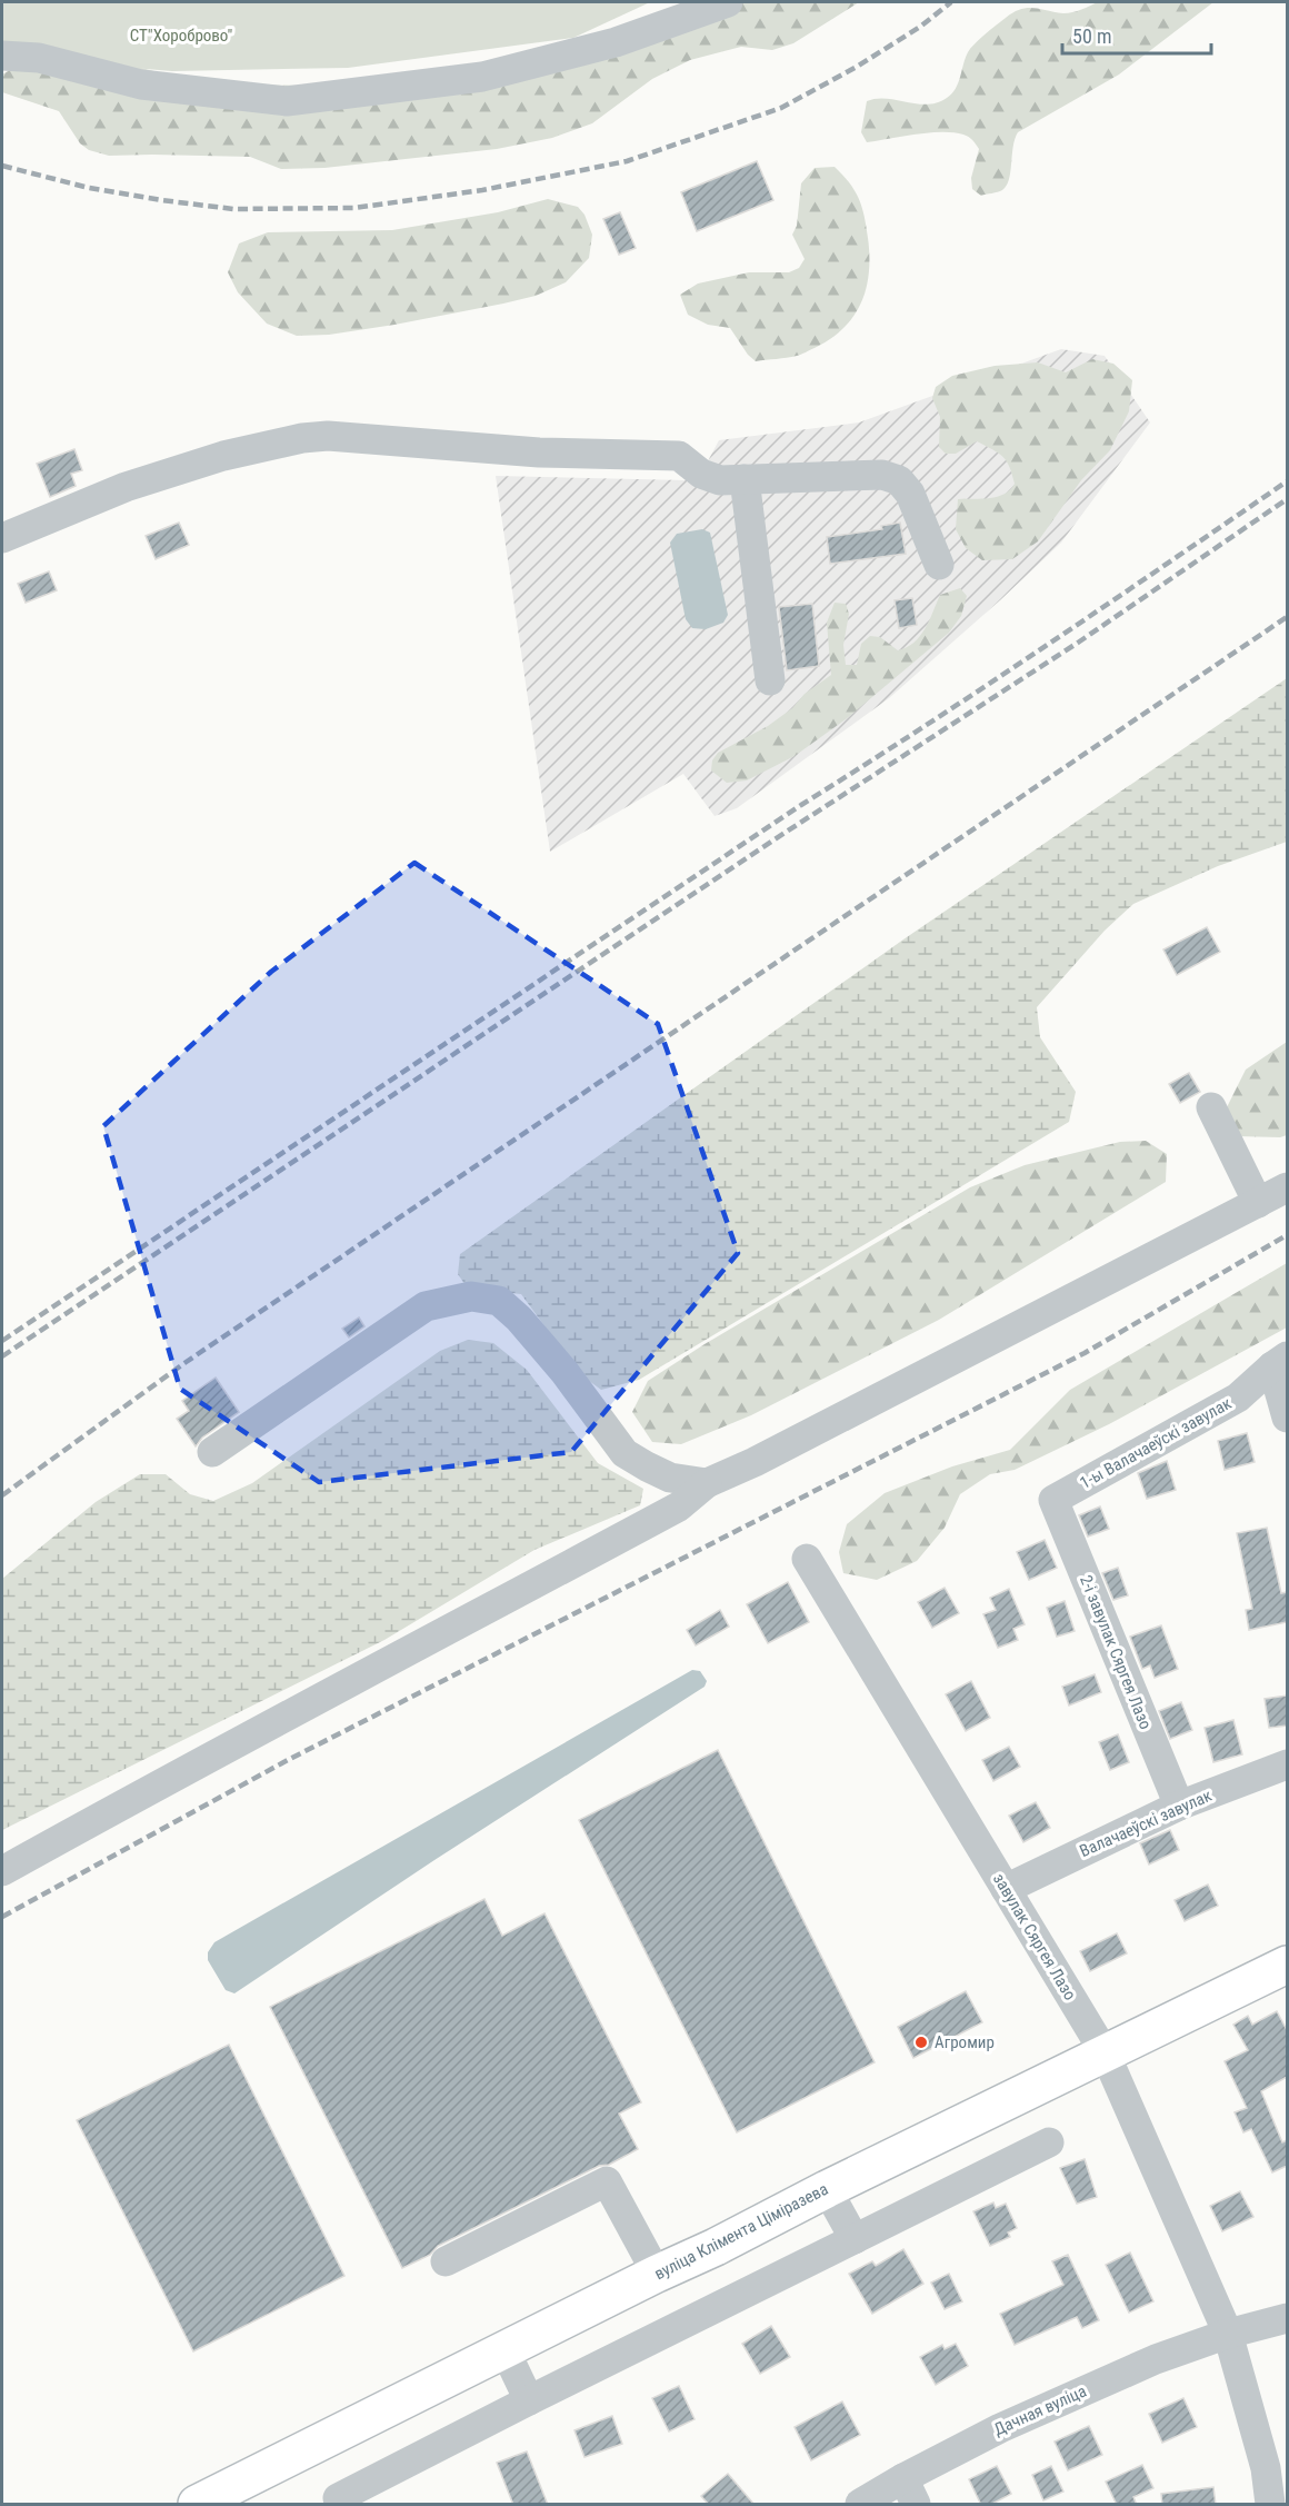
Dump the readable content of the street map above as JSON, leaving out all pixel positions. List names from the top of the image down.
{
  "streets": {
    "main road": ["вуліца Клімента Ціміразева"],
    "street": [
      "1-ы Валачаеўскі завулак",
      "2-і завулак Сяргея Лазо",
      "Валачаеўскі завулак",
      "завулак Сяргея Лазо",
      "Дачная вуліца"
    ]
  },
  "crossings": [
    ["1-ы Валачаеўскі завулак", "2-і завулак Сяргея Лазо"],
    ["2-і завулак Сяргея Лазо", "Валачаеўскі завулак"],
    ["Валачаеўскі завулак", "завулак Сяргея Лазо"],
    ["завулак Сяргея Лазо", "вуліца Клімента Ціміразева"],
    ["завулак Сяргея Лазо", "Дачная вуліца"]
  ],
  "parks": ["СТ\"Хороброво\""],
  "places": ["Агромир"],
  "scale_bar": "50 m"
}
